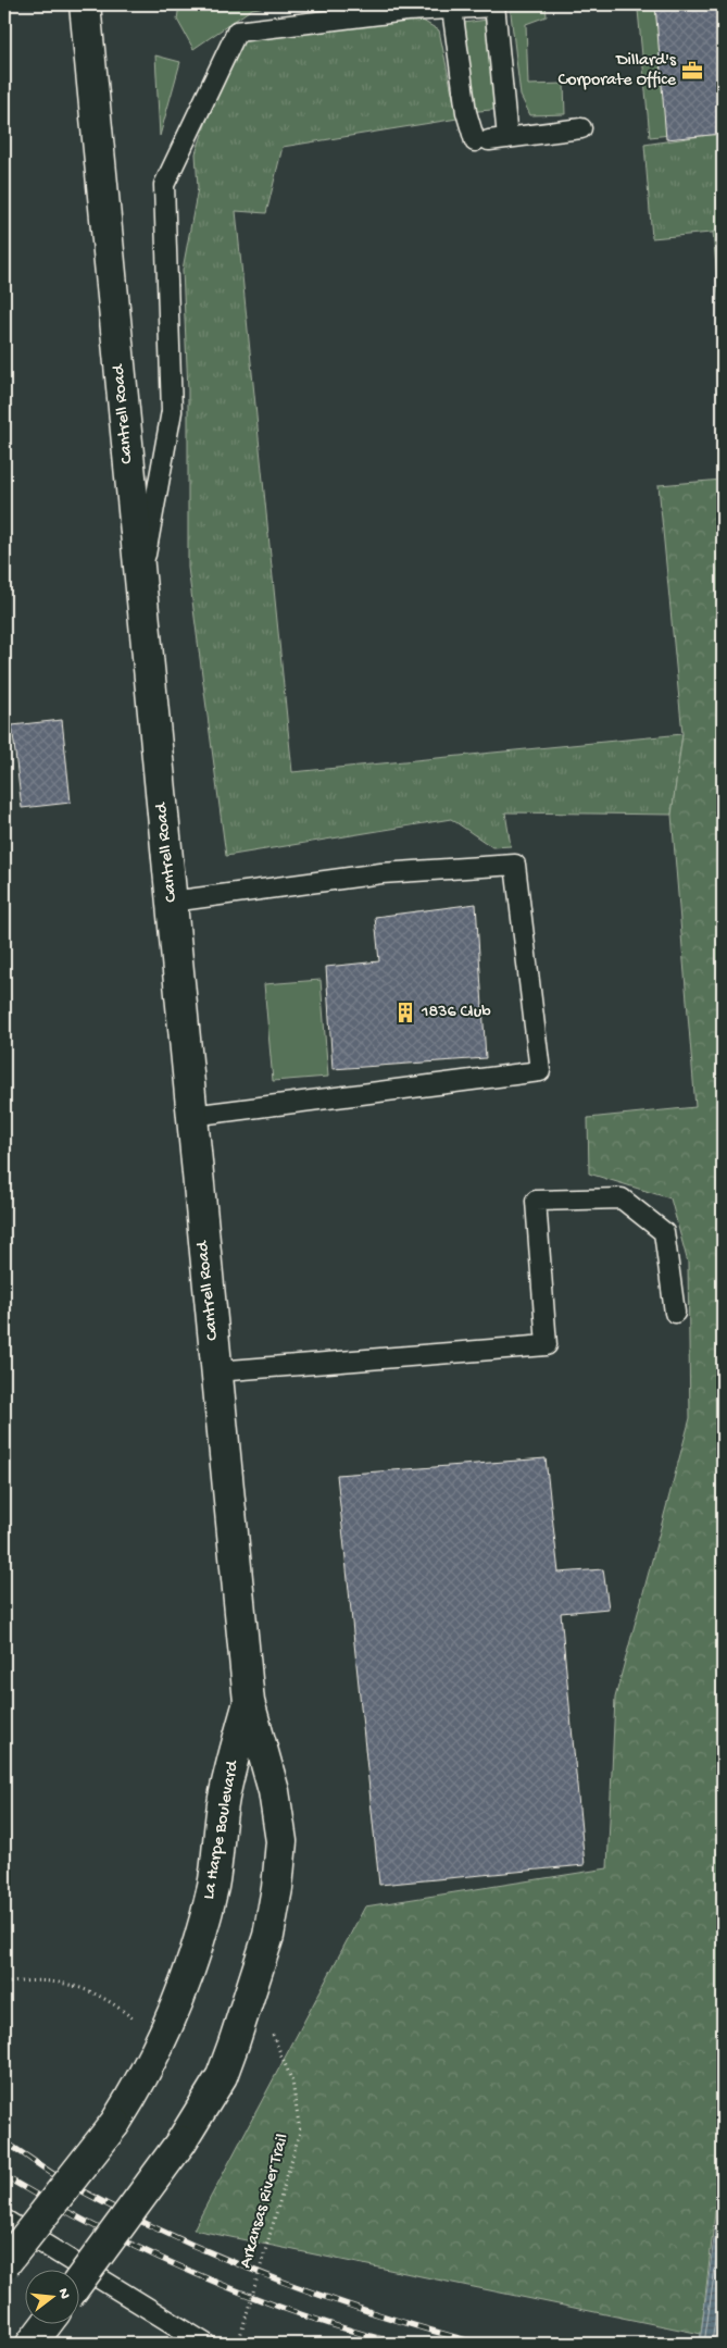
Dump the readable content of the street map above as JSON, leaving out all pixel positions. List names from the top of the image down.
{
  "streets": {
    "main road": ["Cantrell Road", "La Harpe Boulevard"],
    "path": ["Arkansas River Trail"]
  },
  "crossings": [
    ["Cantrell Road", "La Harpe Boulevard"]
  ],
  "places": {
    "office": ["Dillard's Corporate Office"],
    "building": ["1836 Club"]
  },
  "north": "right"
}
